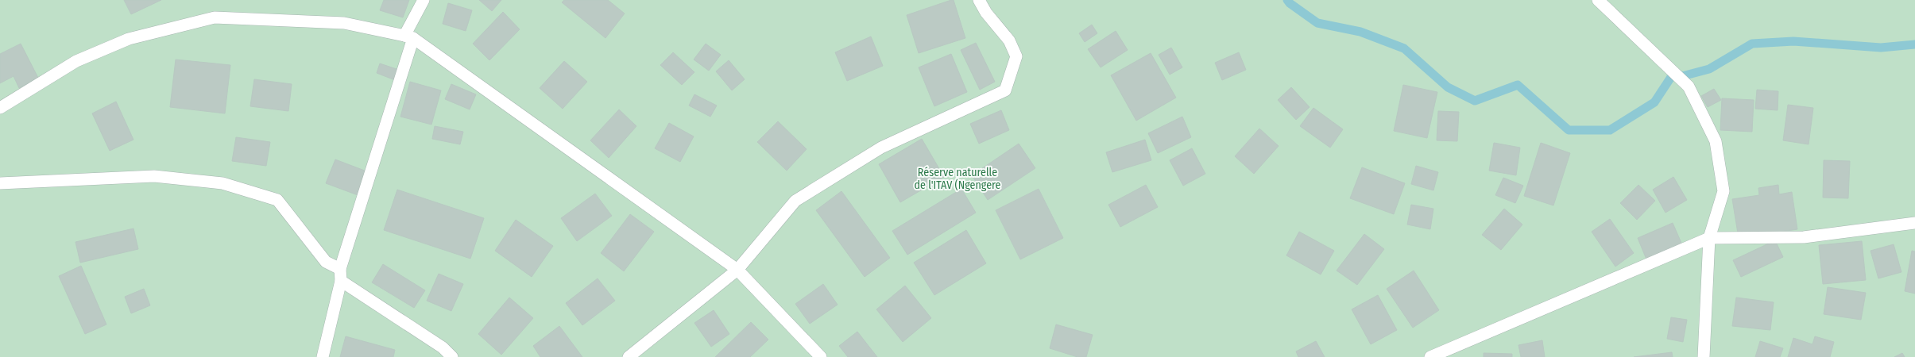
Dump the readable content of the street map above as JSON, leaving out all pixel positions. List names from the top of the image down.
{
  "parks": ["Réserve naturelle de l'ITAV (Ngengere"]
}
